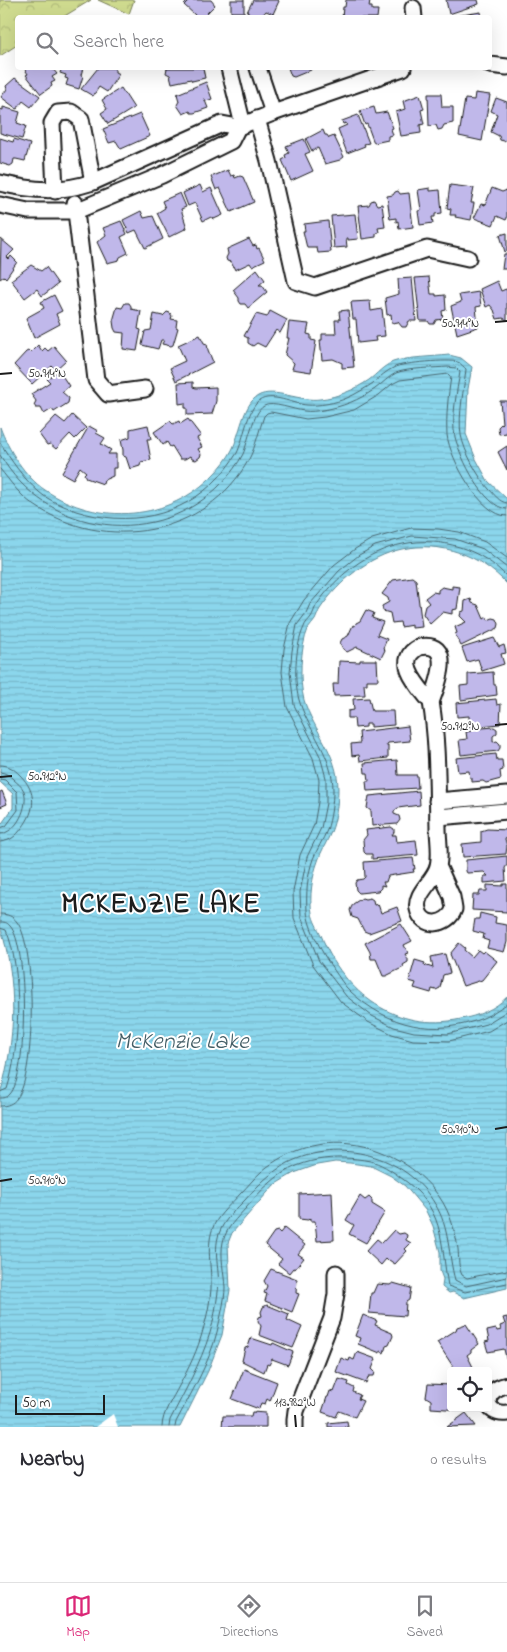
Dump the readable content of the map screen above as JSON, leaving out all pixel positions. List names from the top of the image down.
{
  "districts": ["MCKENZIE LAKE"],
  "water": ["McKenzie Lake"],
  "scale_bar": "50 m",
  "page": {
    "search": "Search here",
    "scale": "50 m",
    "heading": ["Nearby", "0 results"],
    "nav": ["Map", "Directions", "Saved"]
  },
  "coordinates": [
    "50.914°N",
    "50.912°N",
    "50.910°N",
    "113.982°W"
  ]
}
